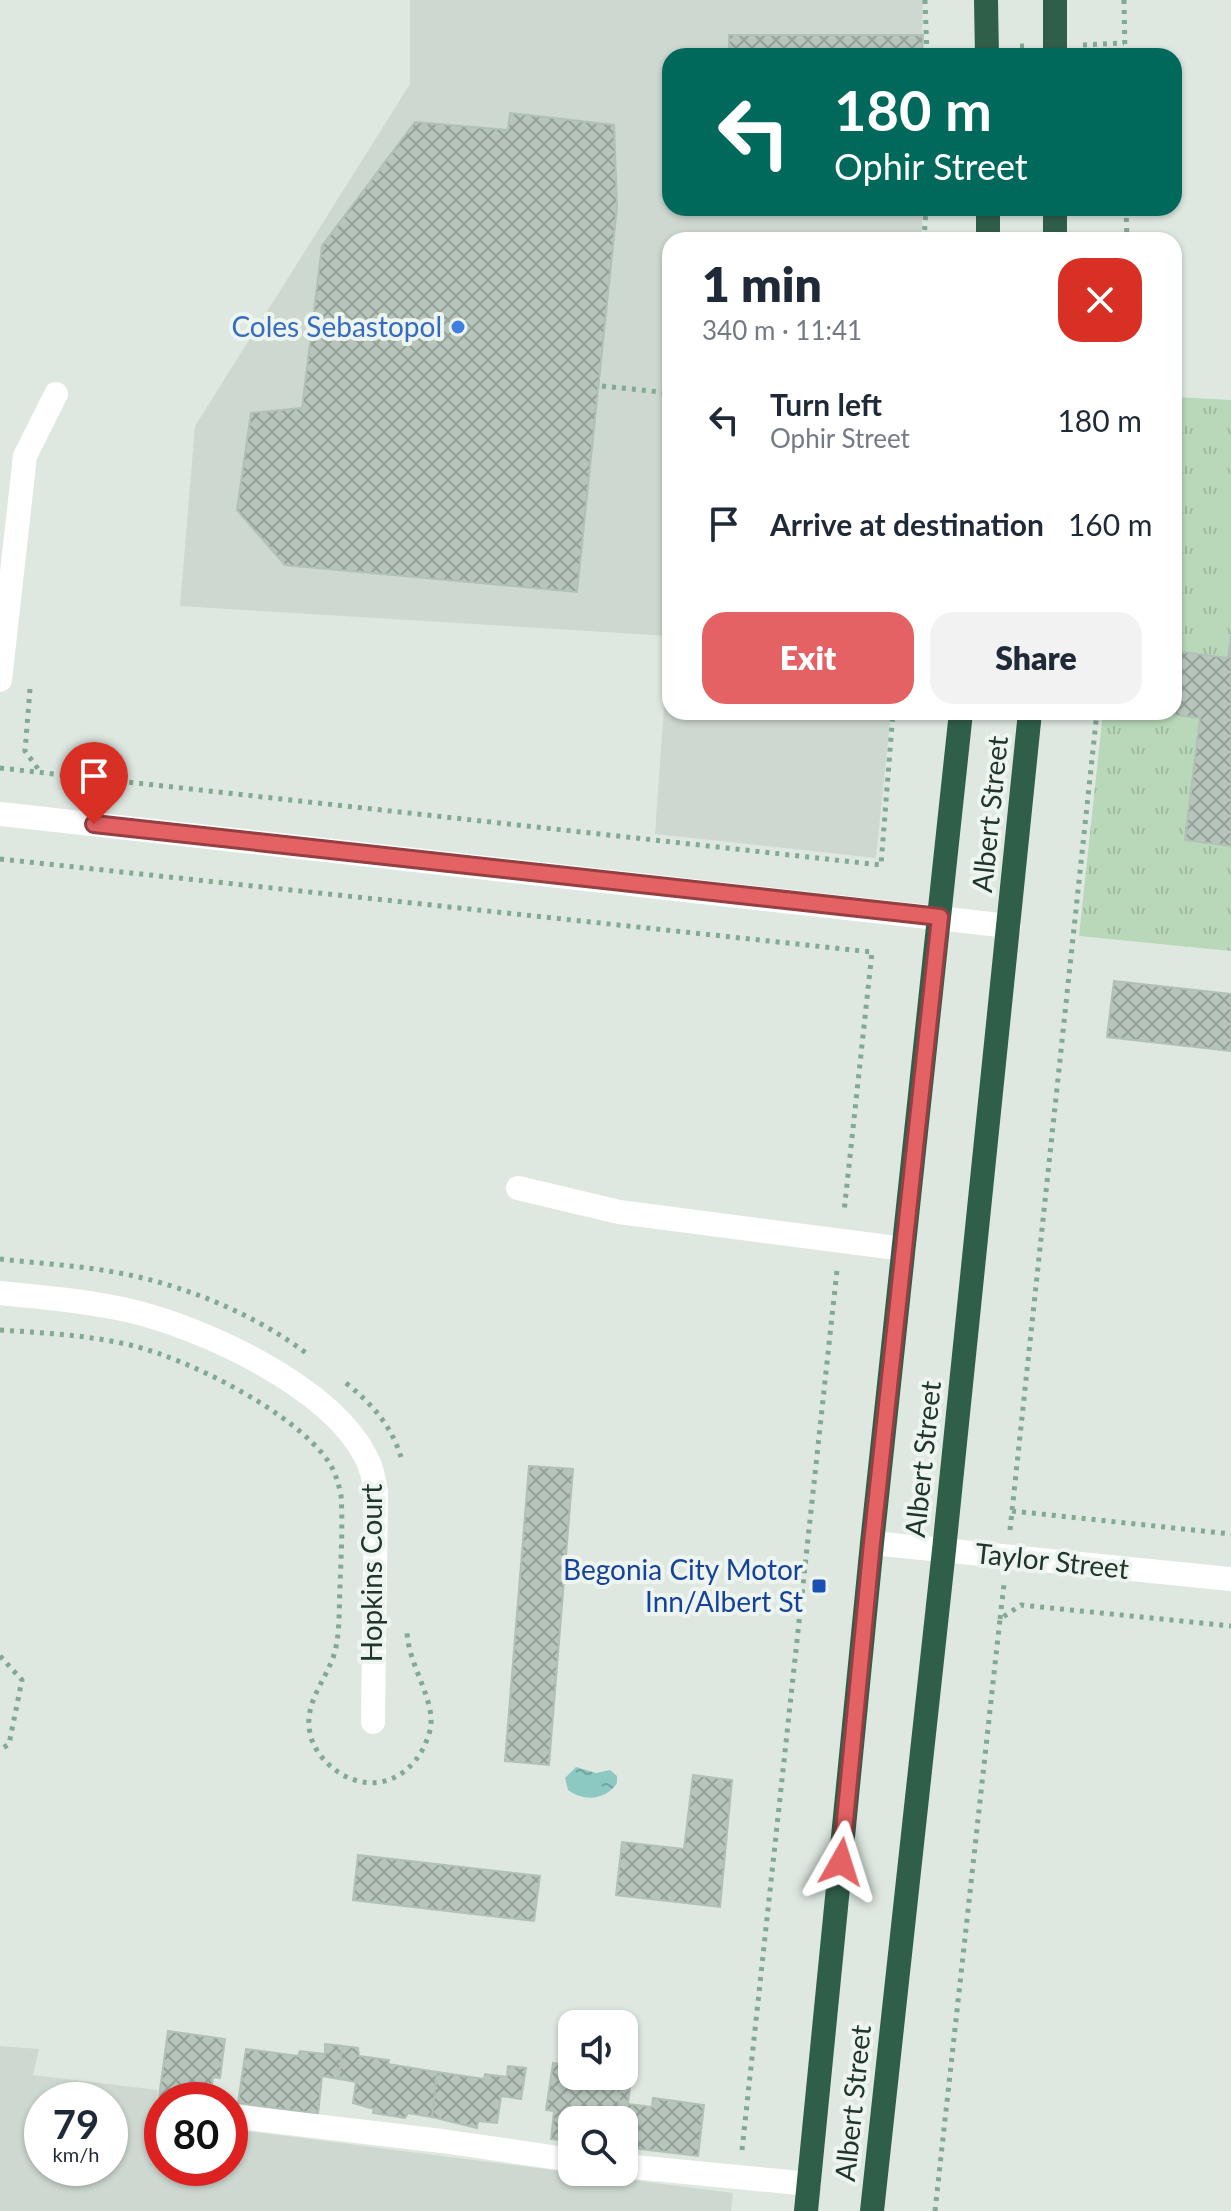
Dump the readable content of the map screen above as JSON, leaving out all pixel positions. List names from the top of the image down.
{
  "streets": {
    "highway": ["Albert Street"],
    "street": ["Taylor Street", "Hopkins Court"]
  },
  "crossings": [
    ["Albert Street", "Taylor Street"]
  ],
  "places": {
    "other": ["Coles Sebastopol"],
    "transit": ["Begonia City Motor Inn/Albert St"]
  },
  "page": {
    "turn": ["180 m", "Ophir Street"],
    "heading": ["1 min", "340 m · 11:41"],
    "list": [
      {
        "name": "Turn left",
        "note": "Ophir Street",
        "value": "180 m"
      },
      {
        "name": "Arrive at destination",
        "value": "160 m"
      }
    ],
    "buttons": ["Exit", "Share"],
    "speed": "79 km/h",
    "limit": "80"
  }
}
